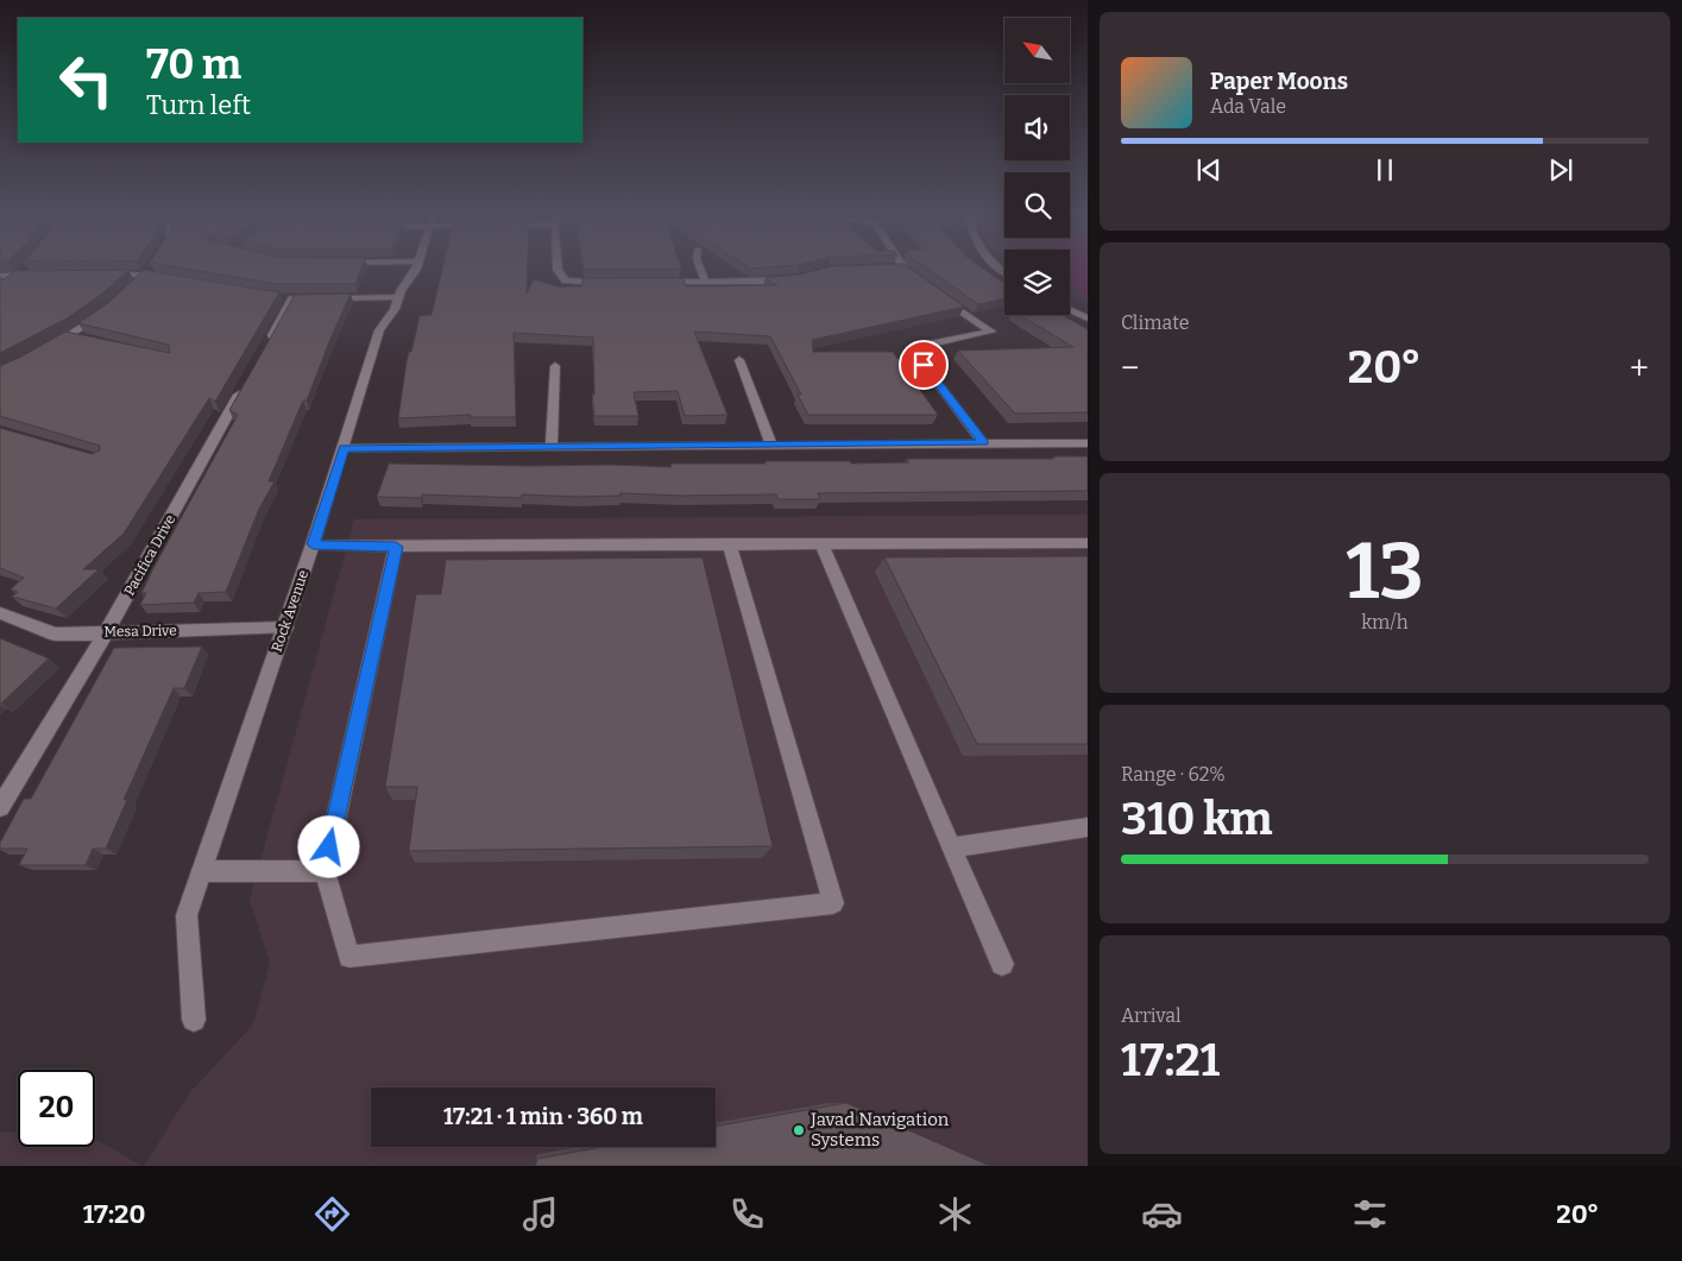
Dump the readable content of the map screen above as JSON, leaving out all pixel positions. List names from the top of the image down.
{
  "streets": {
    "street": ["Pacifica Drive", "Rock Avenue", "Mesa Drive"]
  },
  "crossings": [
    ["Pacifica Drive", "Mesa Drive"],
    ["Rock Avenue", "Mesa Drive"]
  ],
  "places": ["Javad Navigation Systems"],
  "north": "top left",
  "page": {
    "turn": ["70 m", "Turn left"],
    "song": ["Paper Moons", "Ada Vale"],
    "tile": [
      "Climate",
      ["13", "km/h"],
      ["Range · 62%", "310 km"],
      ["Arrival", "17:21"]
    ],
    "heat": ["−", "20°", "+"],
    "limit": "20",
    "trip": "17:21 · 1 min · 360 m",
    "tabs": ["17:20", "20°"]
  }
}
